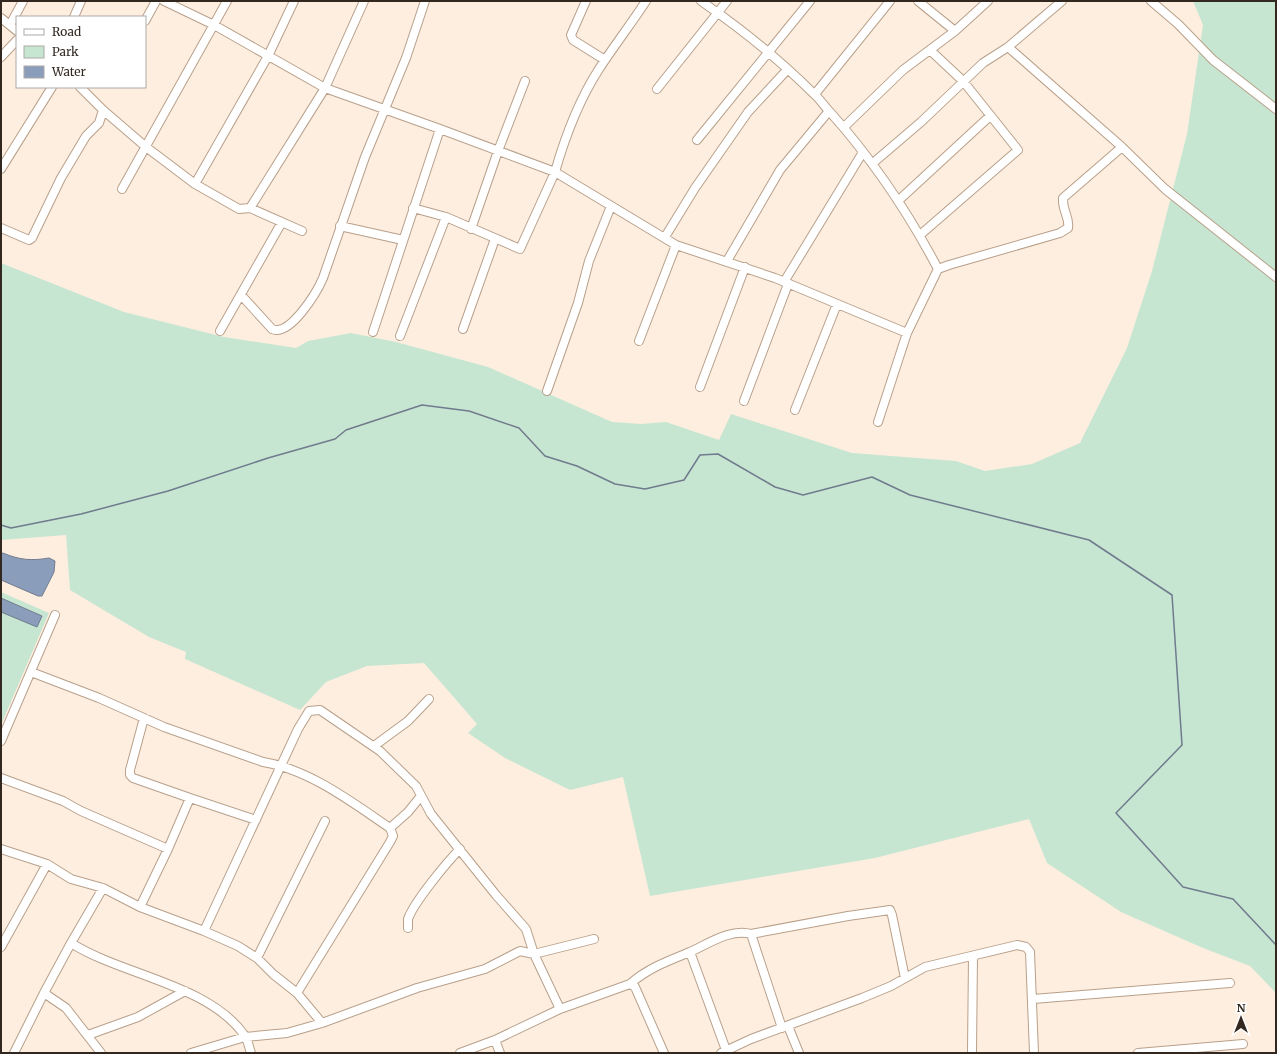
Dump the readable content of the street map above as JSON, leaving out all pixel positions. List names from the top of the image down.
{
  "legend": ["Road", "Park", "Water"],
  "north": "top"
}
